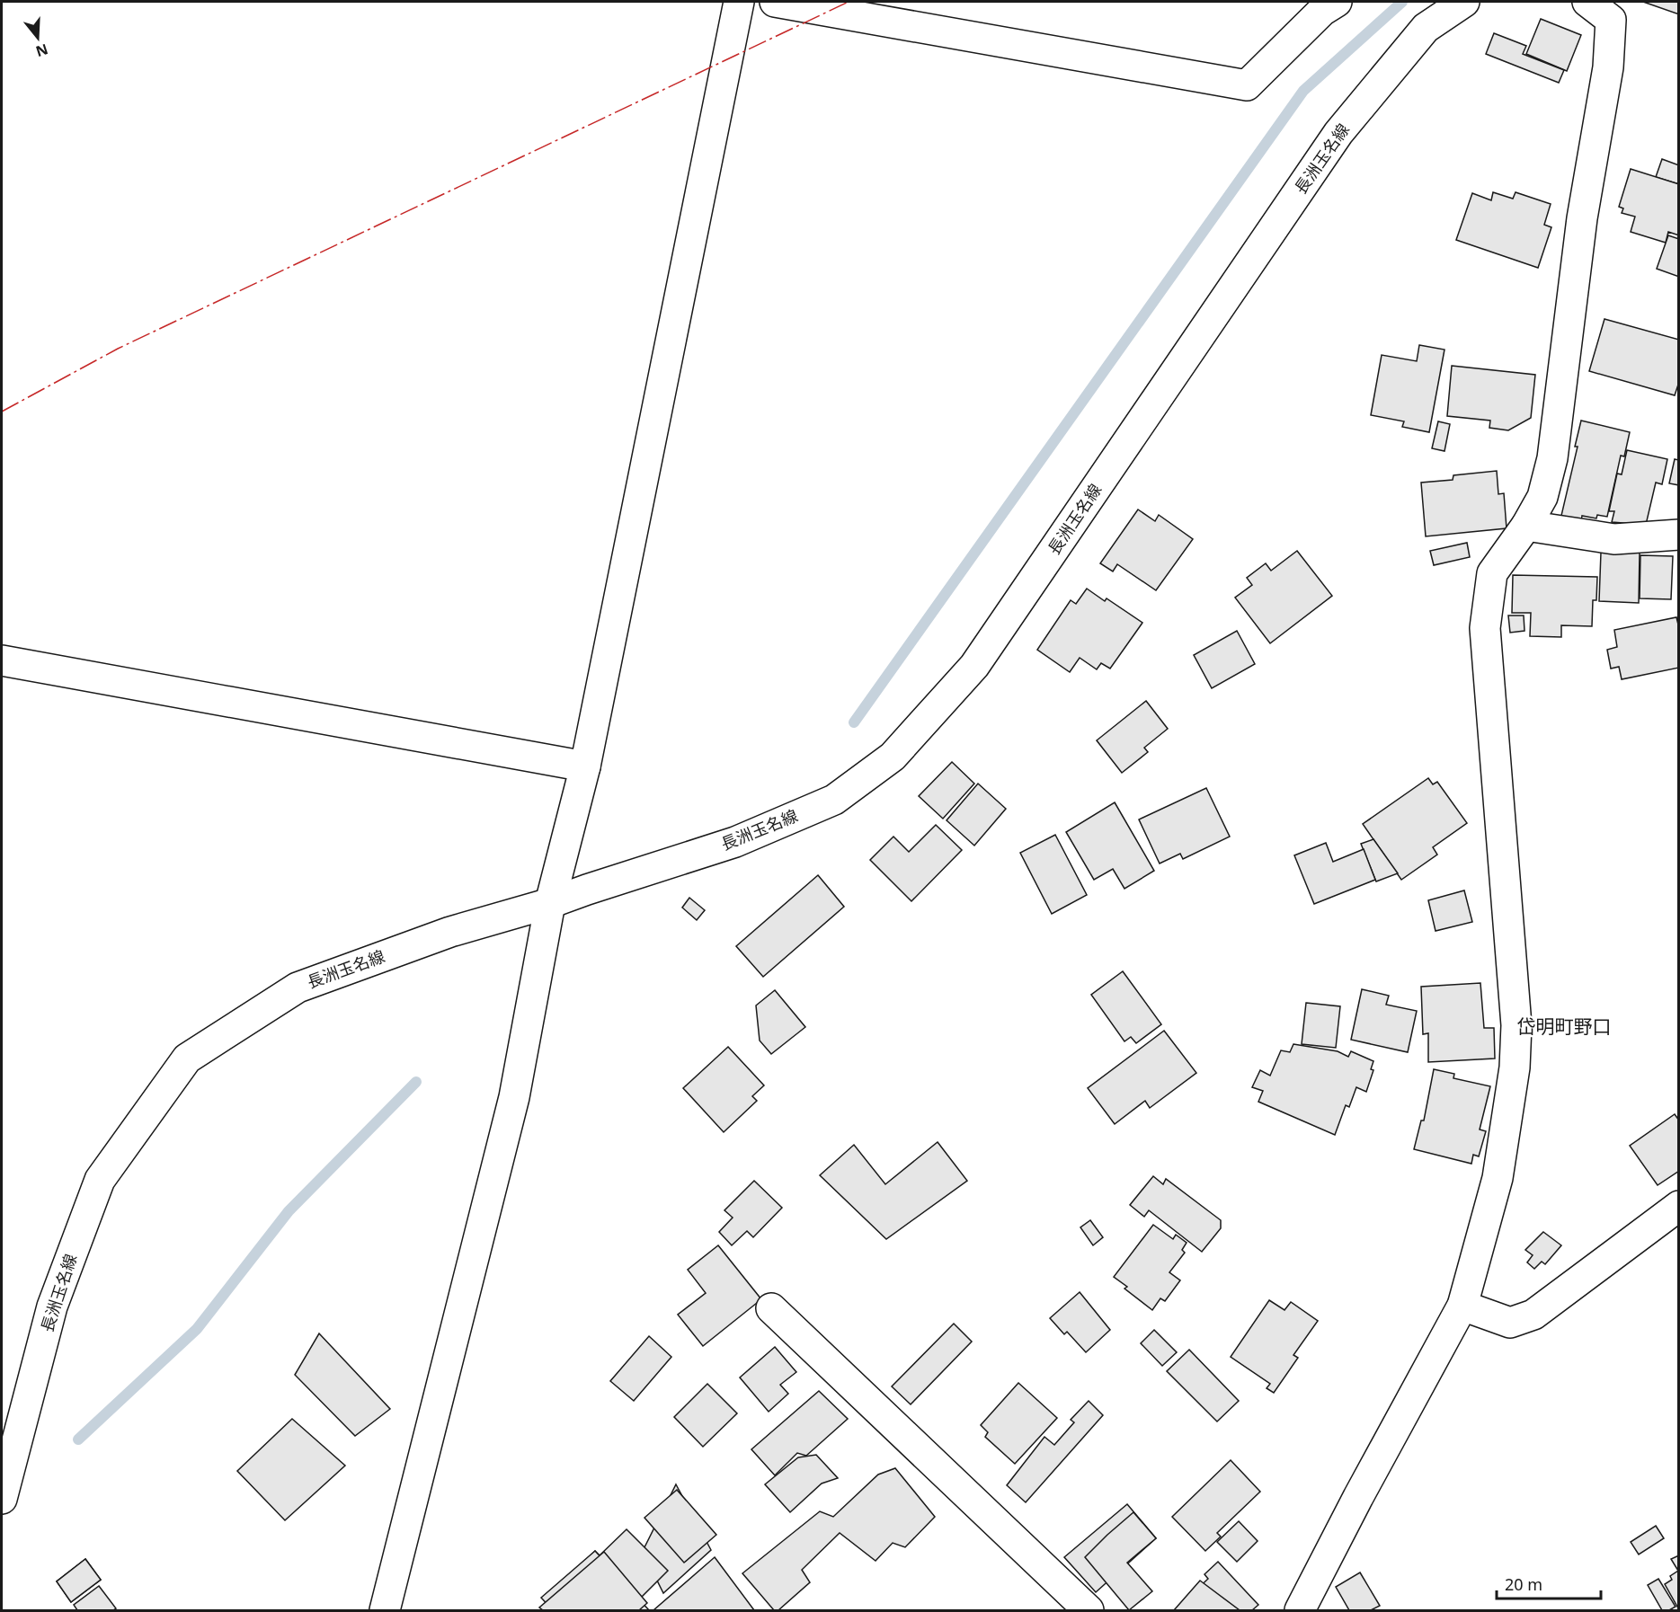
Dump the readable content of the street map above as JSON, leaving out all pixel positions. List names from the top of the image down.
{
  "streets": {
    "street": ["長洲玉名線"]
  },
  "districts": ["岱明町野口"],
  "scale_bar": "20 m",
  "north": "bottom"
}
